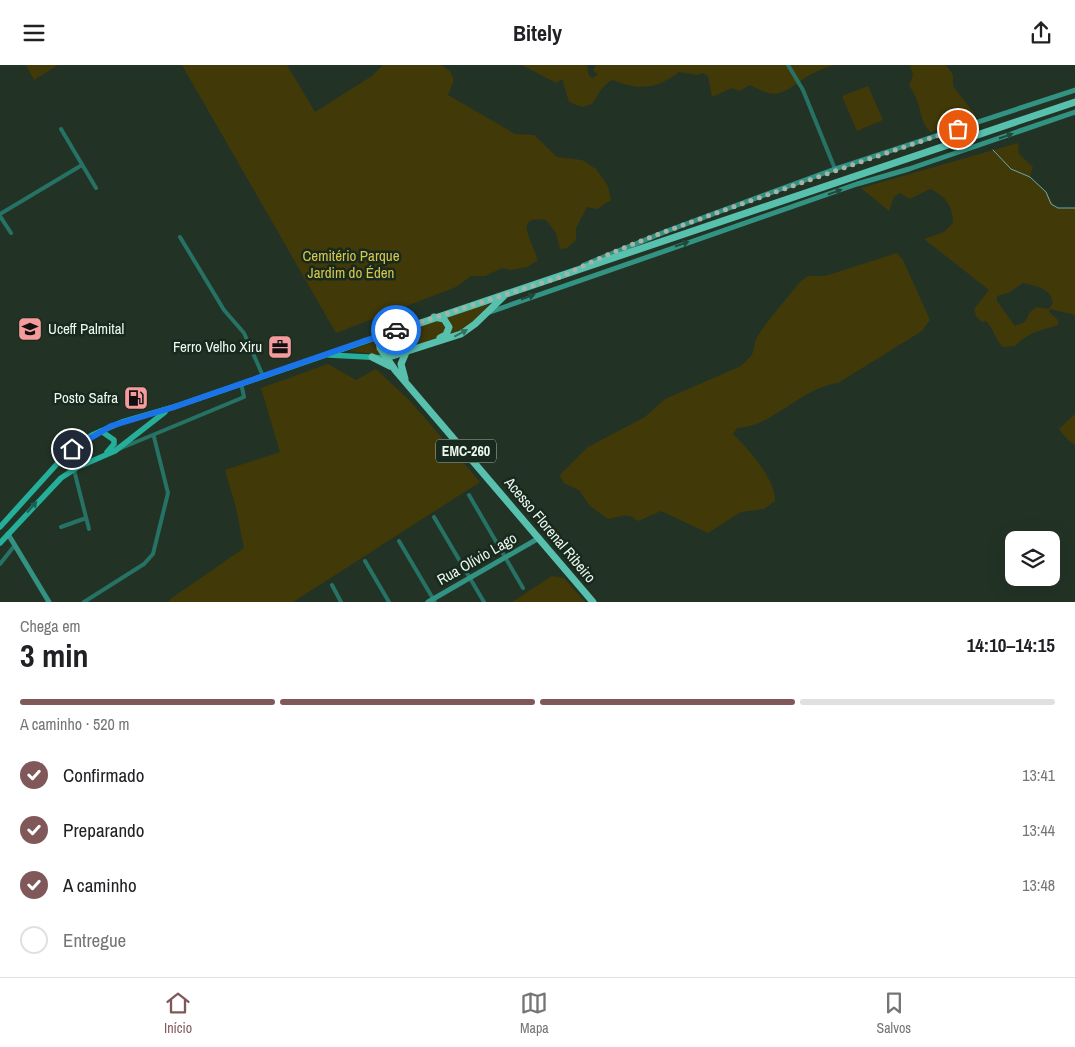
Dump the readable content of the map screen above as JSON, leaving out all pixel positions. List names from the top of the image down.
{
  "streets": {
    "highway": ["EMC-260", "Acesso Florenal Ribeiro"],
    "main road": ["Rua Olívio Lago"]
  },
  "crossings": [
    ["Acesso Florenal Ribeiro", "Rua Olívio Lago"]
  ],
  "parks": ["Cemitério Parque Jardim do Éden"],
  "places": {
    "school or university": ["Uceff Palmital"],
    "office": ["Ferro Velho Xiru"],
    "fuel station": ["Posto Safra"]
  },
  "page": {
    "header": "Bitely",
    "heading": ["3 min", "Chega em", "14:10–14:15"],
    "bar": "A caminho · 520 m",
    "list": [
      ["Confirmado", "13:41"],
      ["Preparando", "13:44"],
      ["A caminho", "13:48"],
      "Entregue"
    ],
    "tabs": ["Início", "Mapa", "Salvos"]
  }
}
